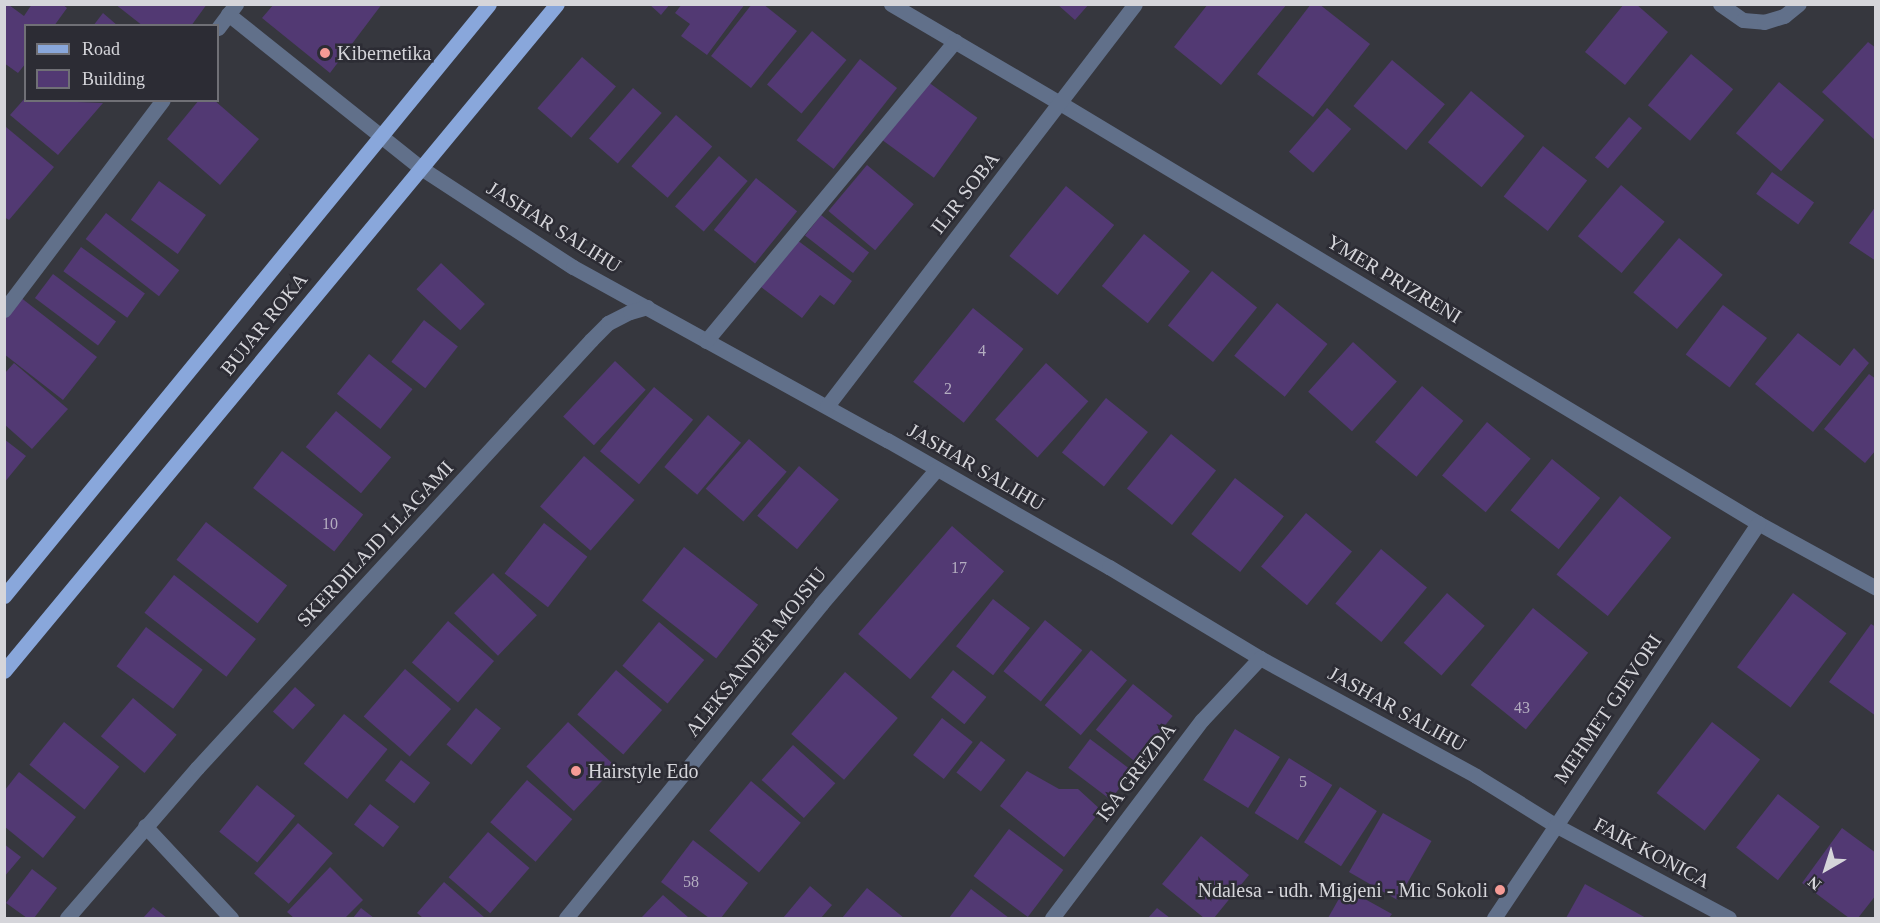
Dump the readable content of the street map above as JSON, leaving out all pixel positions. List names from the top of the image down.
{
  "streets": {
    "main road": ["BUJAR ROKA"],
    "street": [
      "ILIR SOBA",
      "JASHAR SALIHU",
      "YMER PRIZRENI",
      "SKERDILAJD LLAGAMI",
      "ALEKSANDËR MOJSIU",
      "MEHMET GJEVORI",
      "ISA GREZDA",
      "FAIK KONICA"
    ]
  },
  "crossings": [
    ["ILIR SOBA", "JASHAR SALIHU"],
    ["ILIR SOBA", "YMER PRIZRENI"],
    ["JASHAR SALIHU", "BUJAR ROKA"],
    ["JASHAR SALIHU", "SKERDILAJD LLAGAMI"],
    ["JASHAR SALIHU", "ALEKSANDËR MOJSIU"],
    ["JASHAR SALIHU", "MEHMET GJEVORI"],
    ["JASHAR SALIHU", "ISA GREZDA"],
    ["JASHAR SALIHU", "FAIK KONICA"],
    ["YMER PRIZRENI", "MEHMET GJEVORI"],
    ["MEHMET GJEVORI", "FAIK KONICA"]
  ],
  "places": ["Kibernetika", "Hairstyle Edo", "Ndalesa - udh. Migjeni - Mic Sokoli"],
  "house_numbers": [
    "4",
    "2",
    "10",
    "17",
    "43",
    "5",
    "58"
  ],
  "legend": ["Road", "Building"],
  "north": "bottom left"
}
